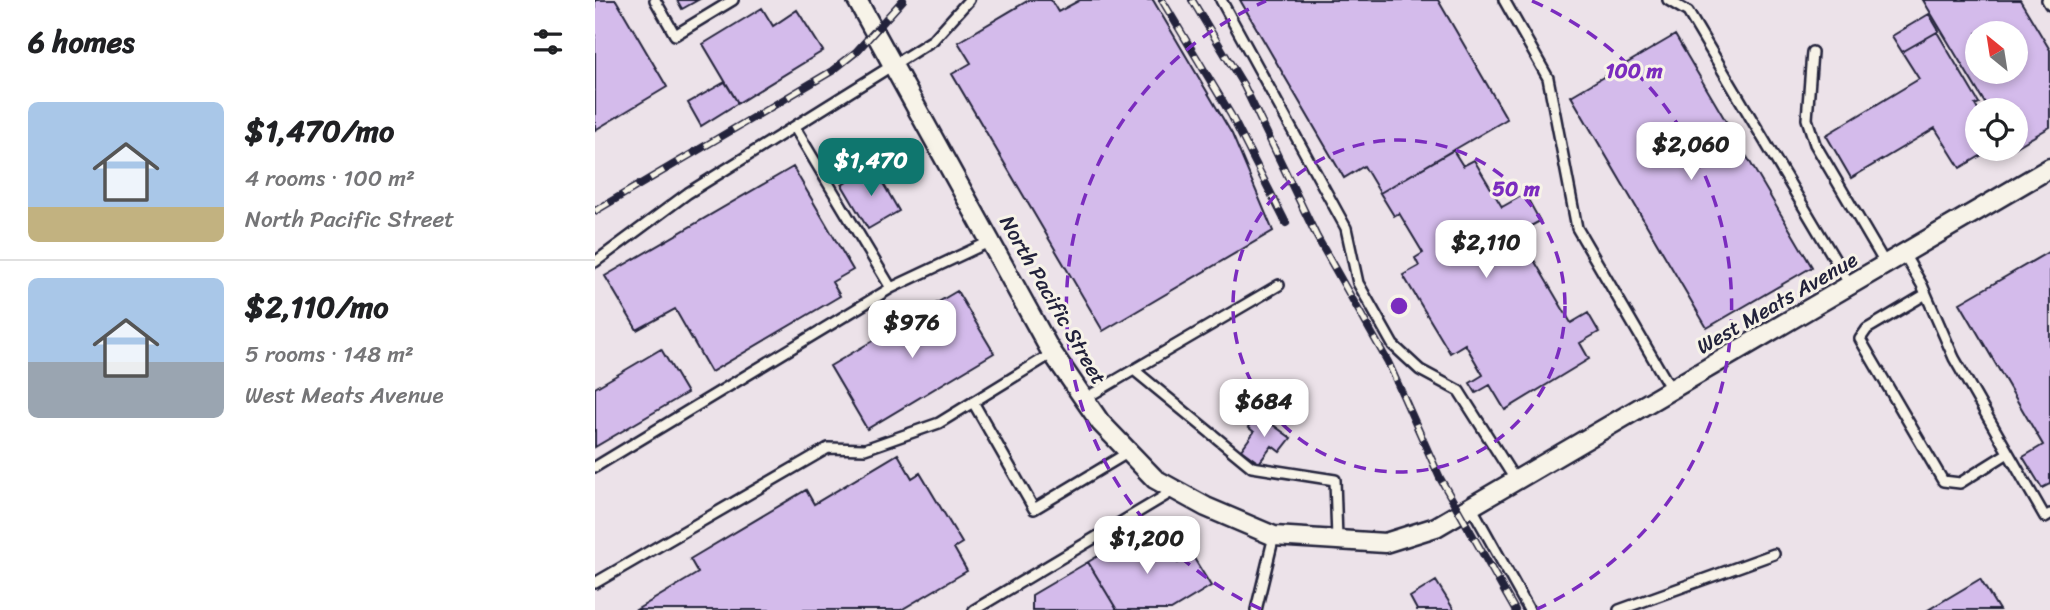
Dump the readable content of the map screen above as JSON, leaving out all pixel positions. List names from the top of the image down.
{
  "streets": {
    "street": ["North Pacific Street", "West Meats Avenue"]
  },
  "crossings": [
    ["North Pacific Street", "West Meats Avenue"]
  ],
  "north": "top left",
  "page": {
    "heading": "6 homes",
    "list": [
      {
        "name": "$1,470/mo",
        "note": "4 rooms · 100 m² · North Pacific Street"
      },
      {
        "name": "$2,110/mo",
        "note": "5 rooms · 148 m² · West Meats Avenue"
      }
    ],
    "price": [
      "$2,060",
      "$1,470",
      "$2,110",
      "$976",
      "$684",
      "$1,200"
    ]
  },
  "rings": ["100 m", "50 m"]
}
